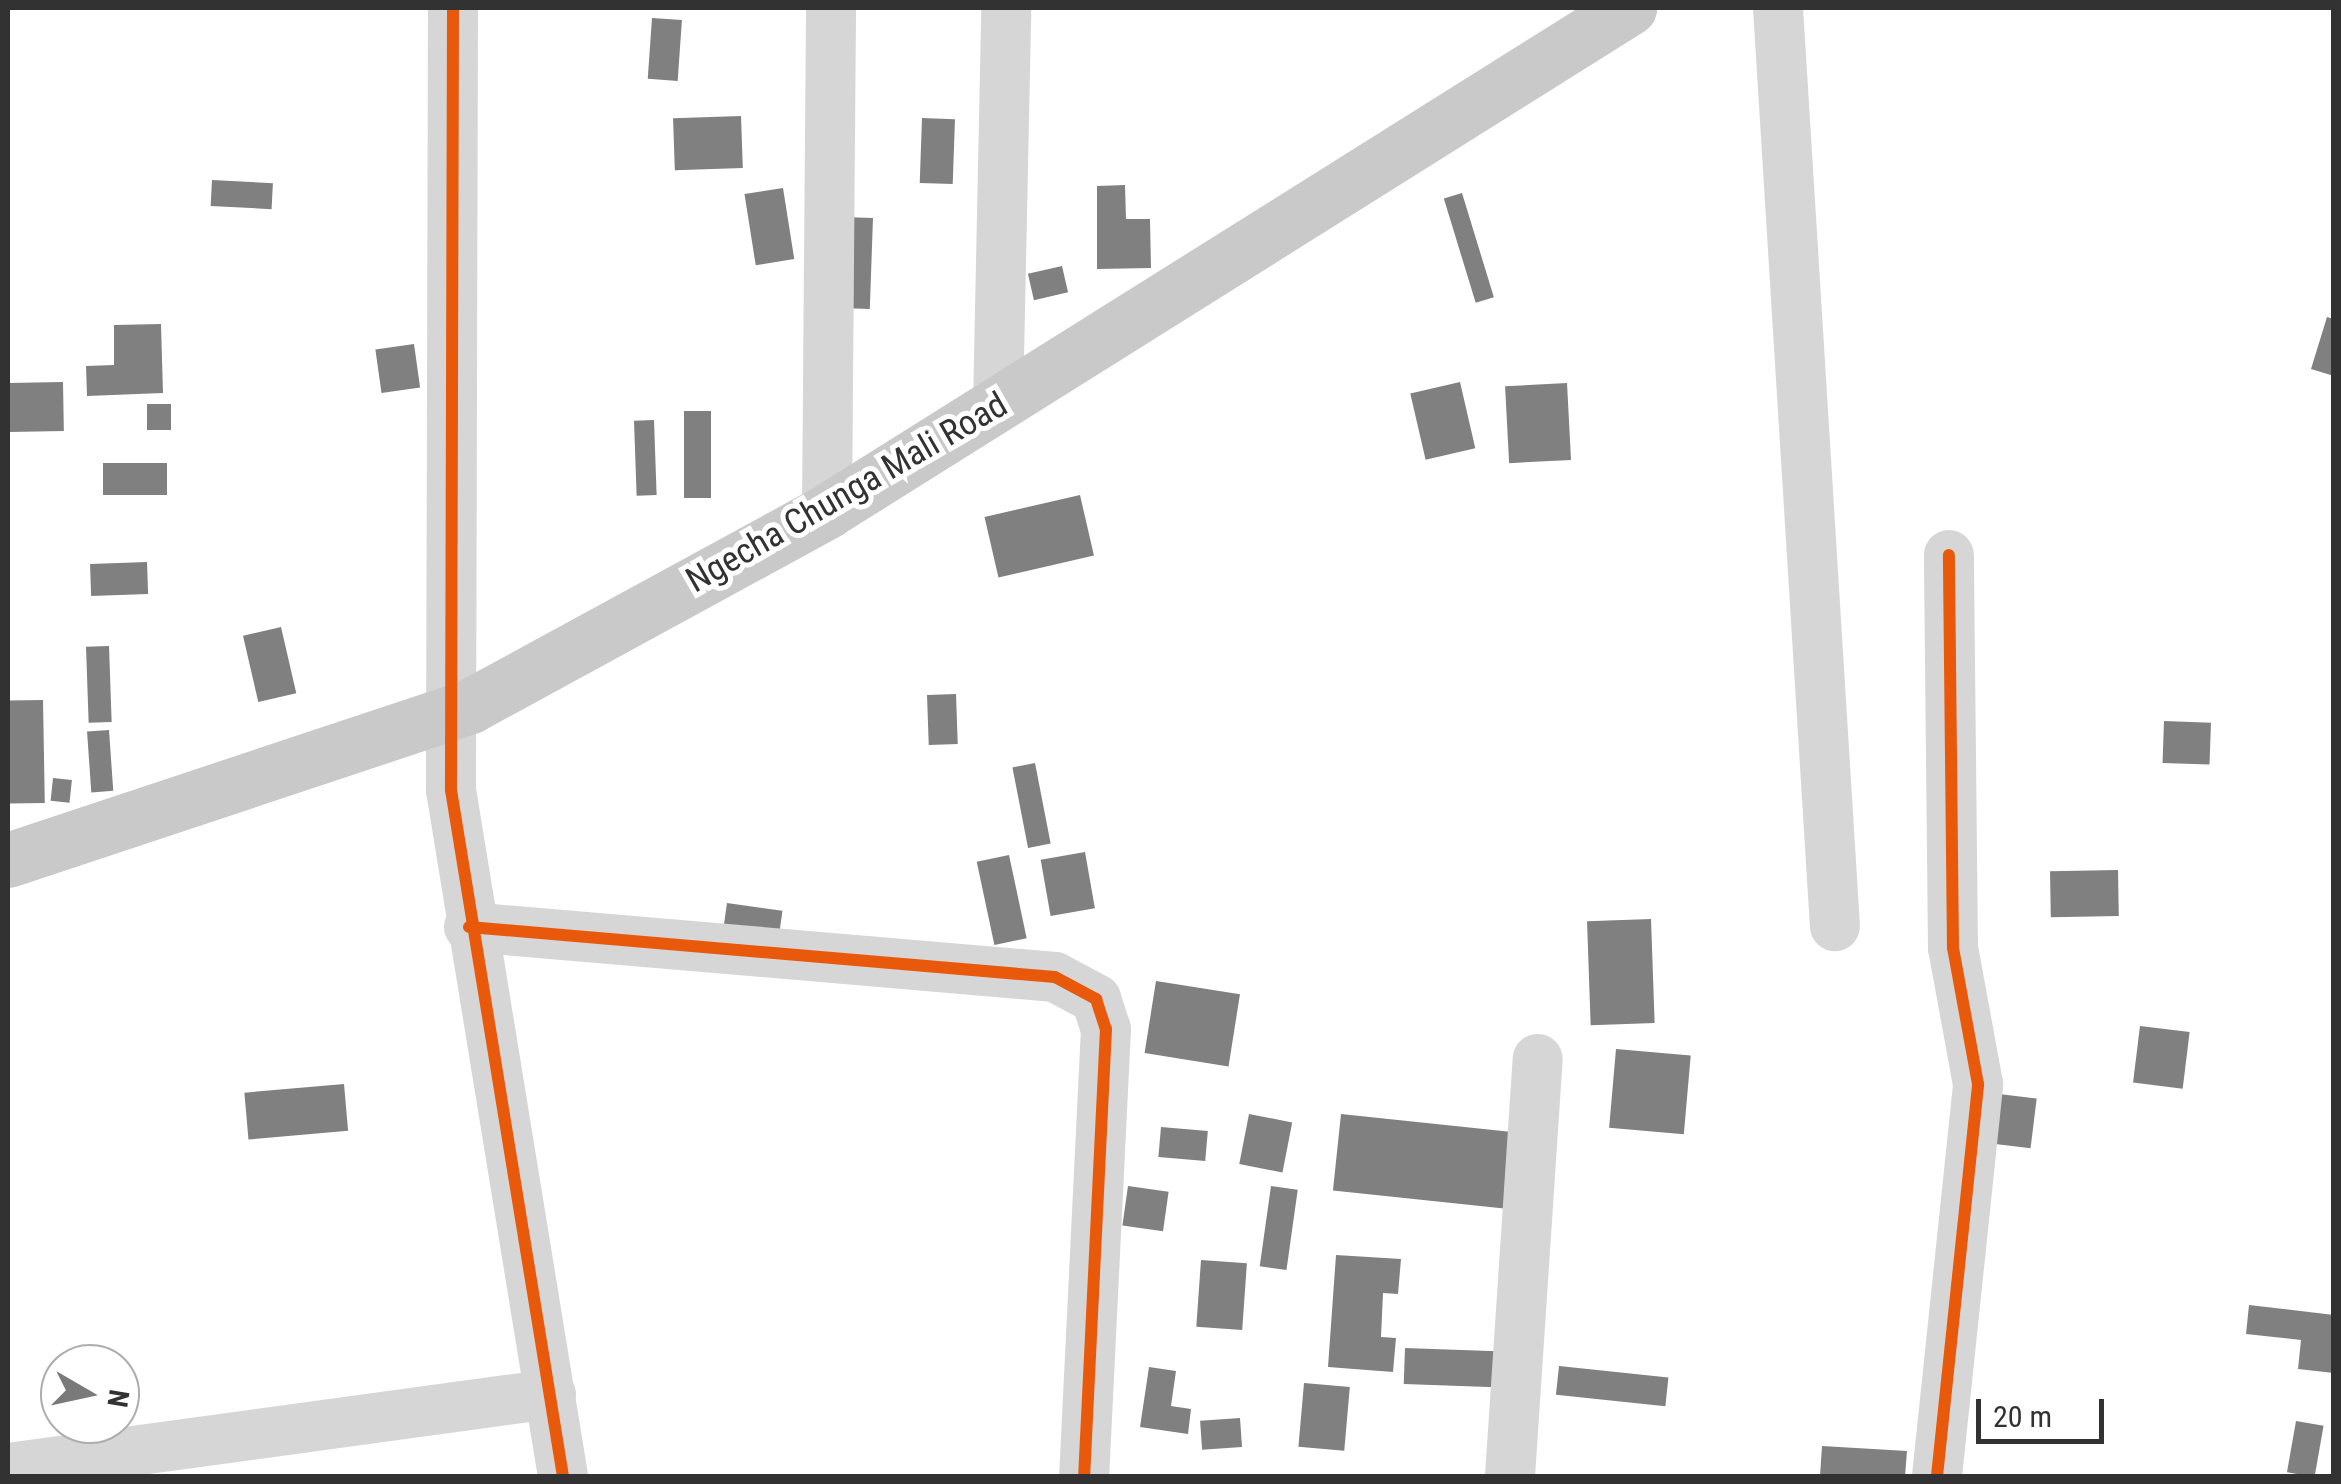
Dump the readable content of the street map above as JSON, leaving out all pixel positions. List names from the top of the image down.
{
  "streets": {
    "main road": ["Ngecha Chunga Mali Road"]
  },
  "scale_bar": "20 m",
  "north": "right"
}
